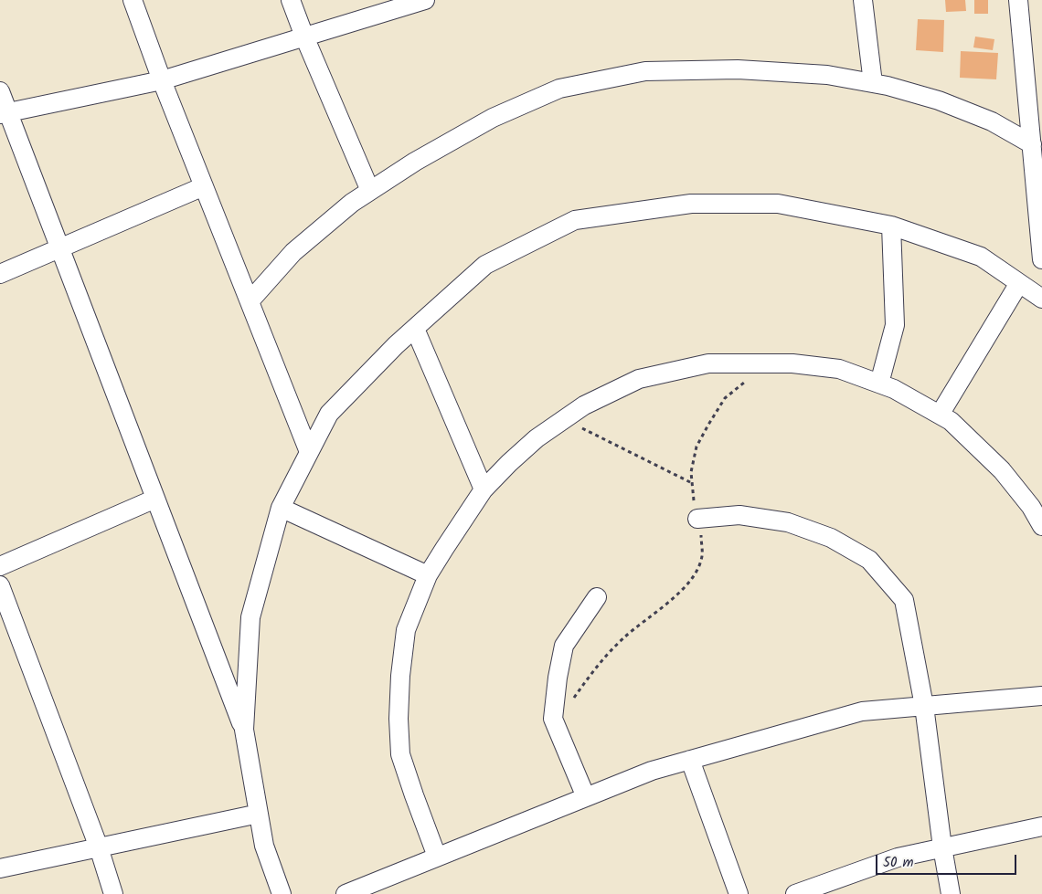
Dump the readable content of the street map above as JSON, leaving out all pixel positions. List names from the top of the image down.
{
  "scale_bar": "50 m"
}
